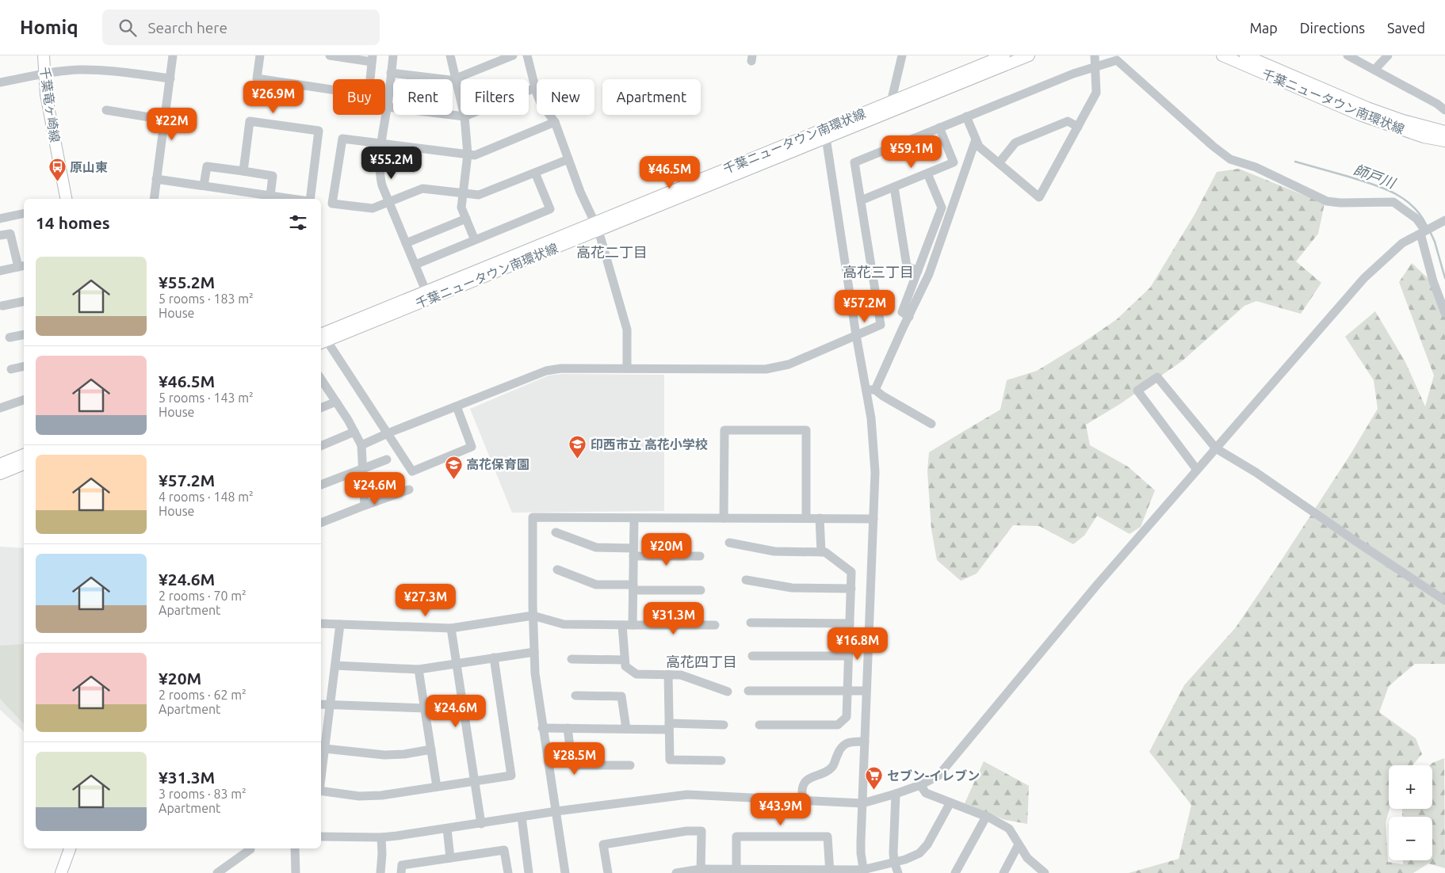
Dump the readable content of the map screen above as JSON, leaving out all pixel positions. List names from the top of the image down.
{
  "streets": {
    "main road": ["千葉ニュータウン南環状線", "千葉竜ヶ崎線"]
  },
  "districts": ["高花二丁目", "高花三丁目", "高花四丁目"],
  "water": ["師戸川"],
  "places": {
    "bus stop": ["原山東"],
    "school or university": ["印西市立 高花小学校", "高花保育園"],
    "supermarket": ["セブン-イレブン"]
  },
  "page": {
    "header": "Homiq",
    "search": "Search here",
    "nav": ["Map", "Directions", "Saved"],
    "chip": [
      "Buy",
      "Rent",
      "Filters",
      "New",
      "Apartment"
    ],
    "price": [
      "¥26.9M",
      "¥22M",
      "¥59.1M",
      "¥55.2M",
      "¥46.5M",
      "¥57.2M",
      "¥24.6M",
      "¥20M",
      "¥27.3M",
      "¥31.3M",
      "¥16.8M",
      "¥24.6M",
      "¥28.5M",
      "¥43.9M"
    ],
    "heading": "14 homes",
    "list": [
      {
        "name": "¥55.2M",
        "note": "5 rooms · 183 m² · House"
      },
      {
        "name": "¥46.5M",
        "note": "5 rooms · 143 m² · House"
      },
      {
        "name": "¥57.2M",
        "note": "4 rooms · 148 m² · House"
      },
      {
        "name": "¥24.6M",
        "note": "2 rooms · 70 m² · Apartment"
      },
      {
        "name": "¥20M",
        "note": "2 rooms · 62 m² · Apartment"
      },
      {
        "name": "¥31.3M",
        "note": "3 rooms · 83 m² · Apartment"
      }
    ],
    "map_buttons": ["+", "−"]
  }
}
